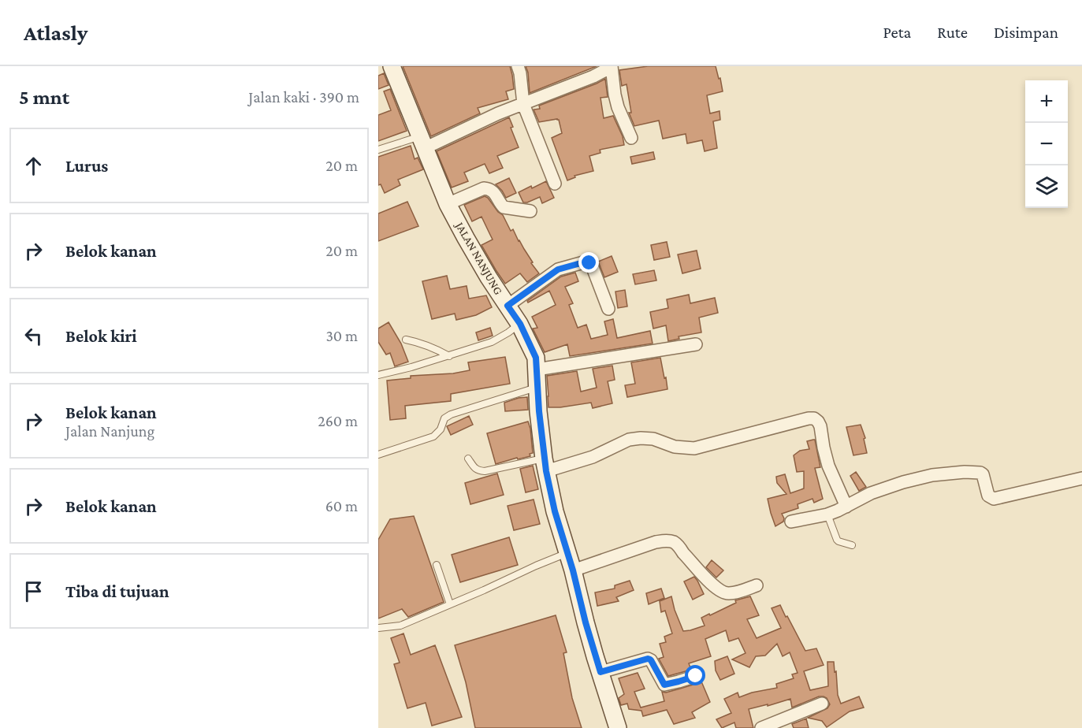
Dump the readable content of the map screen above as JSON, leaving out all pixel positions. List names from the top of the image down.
{
  "streets": {
    "main road": ["JALAN NANJUNG"]
  },
  "page": {
    "header": "Atlasly",
    "nav": ["Peta", "Rute", "Disimpan"],
    "heading": ["5 mnt", "Jalan kaki · 390 m"],
    "map_buttons": ["+", "−"],
    "list": [
      ["Lurus", "20 m"],
      ["Belok kanan", "20 m"],
      ["Belok kiri", "30 m"],
      ["Belok kanan", "Jalan Nanjung", "260 m"],
      ["Belok kanan", "60 m"],
      "Tiba di tujuan"
    ]
  }
}
